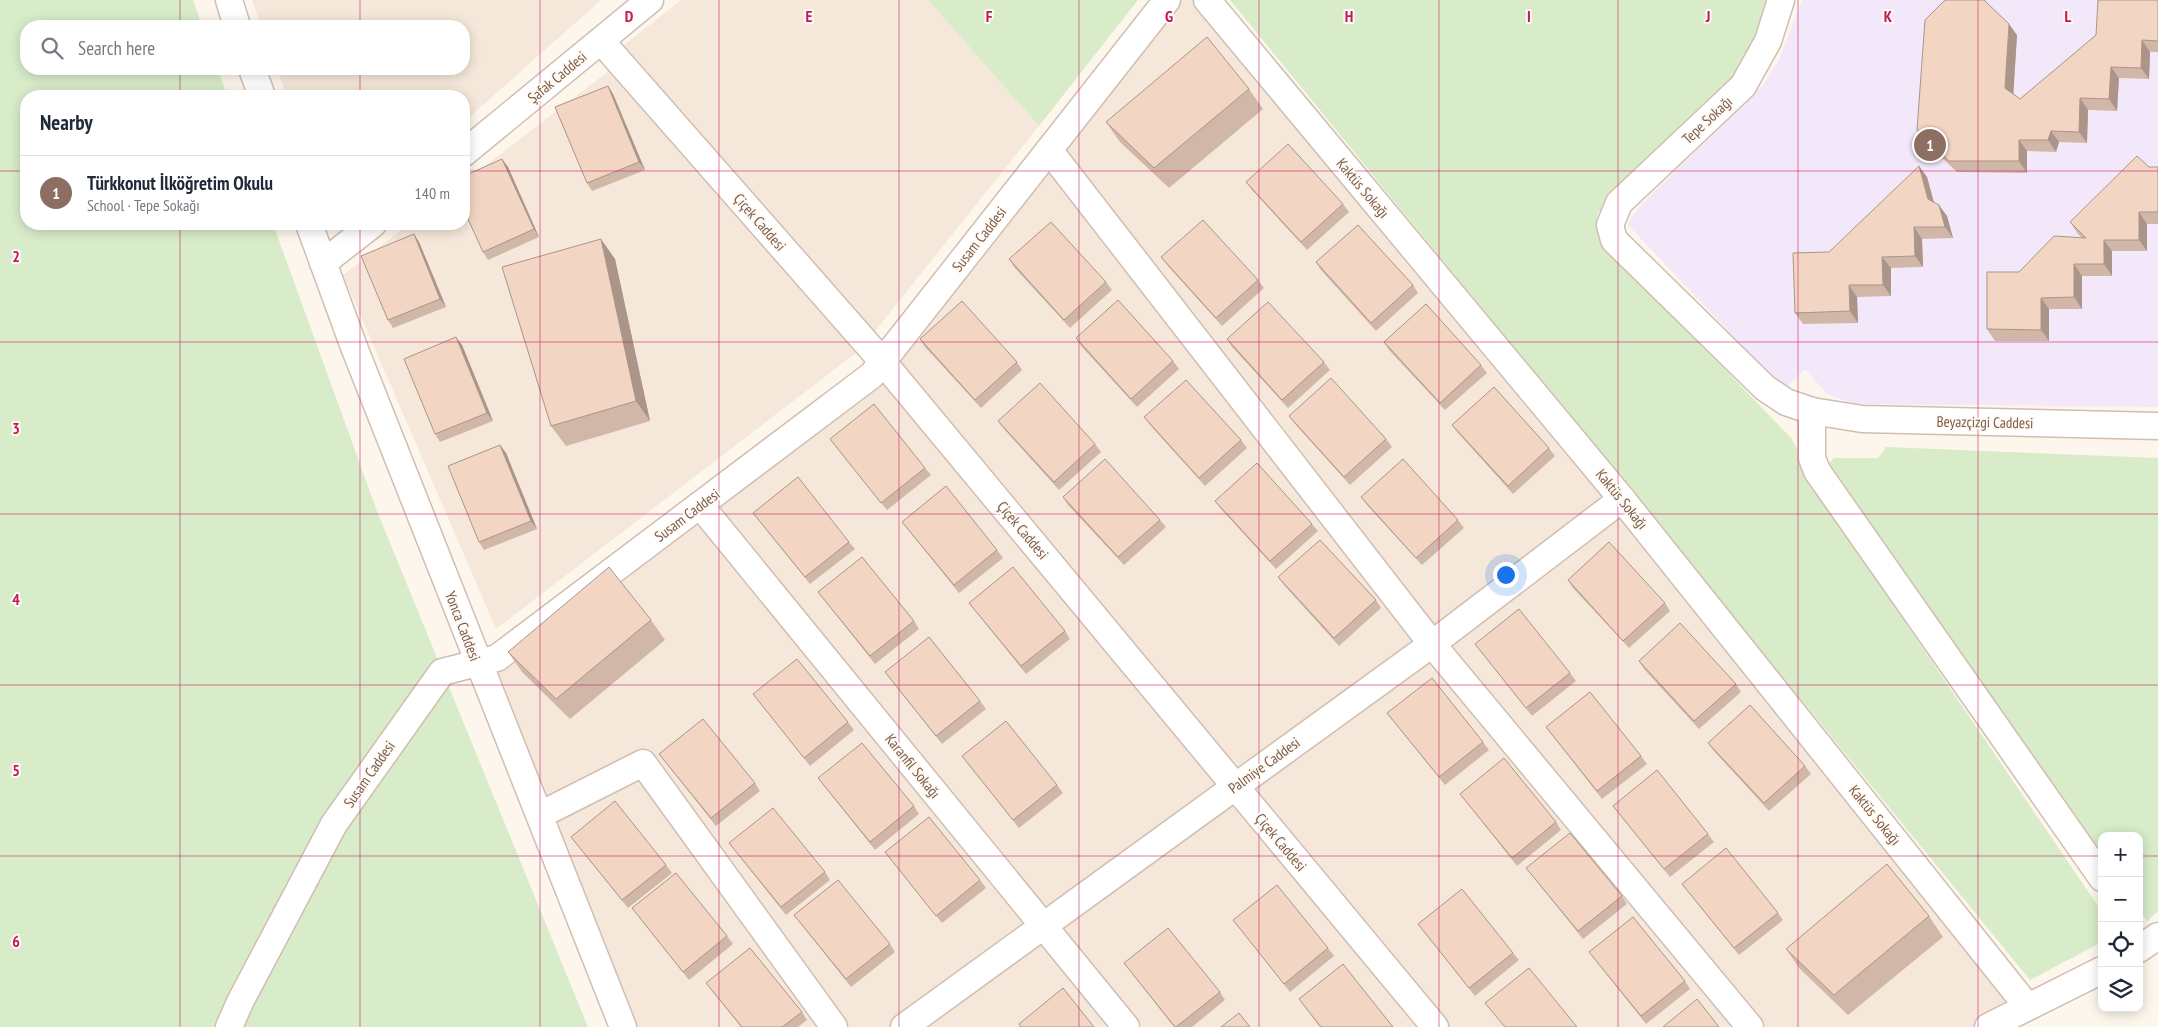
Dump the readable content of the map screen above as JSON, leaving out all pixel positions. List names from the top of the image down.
{
  "streets": {
    "street": [
      "Şafak Caddesi",
      "Tepe Sokağı",
      "Kaktüs Sokağı",
      "Çiçek Caddesi",
      "Susam Caddesi",
      "Beyazçizgi Caddesi",
      "Yonca Caddesi",
      "Palmiye Caddesi",
      "Karanfil Sokağı"
    ]
  },
  "crossings": [
    ["Şafak Caddesi", "Çiçek Caddesi"],
    ["Tepe Sokağı", "Beyazçizgi Caddesi"],
    ["Kaktüs Sokağı", "Palmiye Caddesi"],
    ["Çiçek Caddesi", "Susam Caddesi"],
    ["Çiçek Caddesi", "Palmiye Caddesi"],
    ["Susam Caddesi", "Yonca Caddesi"],
    ["Susam Caddesi", "Karanfil Sokağı"],
    ["Palmiye Caddesi", "Karanfil Sokağı"]
  ],
  "page": {
    "search": "Search here",
    "heading": "Nearby",
    "pins": "1",
    "list": [
      {
        "mark": "1",
        "name": "Türkkonut İlköğretim Okulu",
        "note": "School · Tepe Sokağı",
        "value": "140 m"
      }
    ],
    "map_buttons": ["+", "−"]
  },
  "grid": {
    "columns": [
      "D",
      "E",
      "F",
      "G",
      "H",
      "I",
      "J",
      "K",
      "L"
    ],
    "rows": [
      "2",
      "3",
      "4",
      "5",
      "6"
    ]
  }
}
